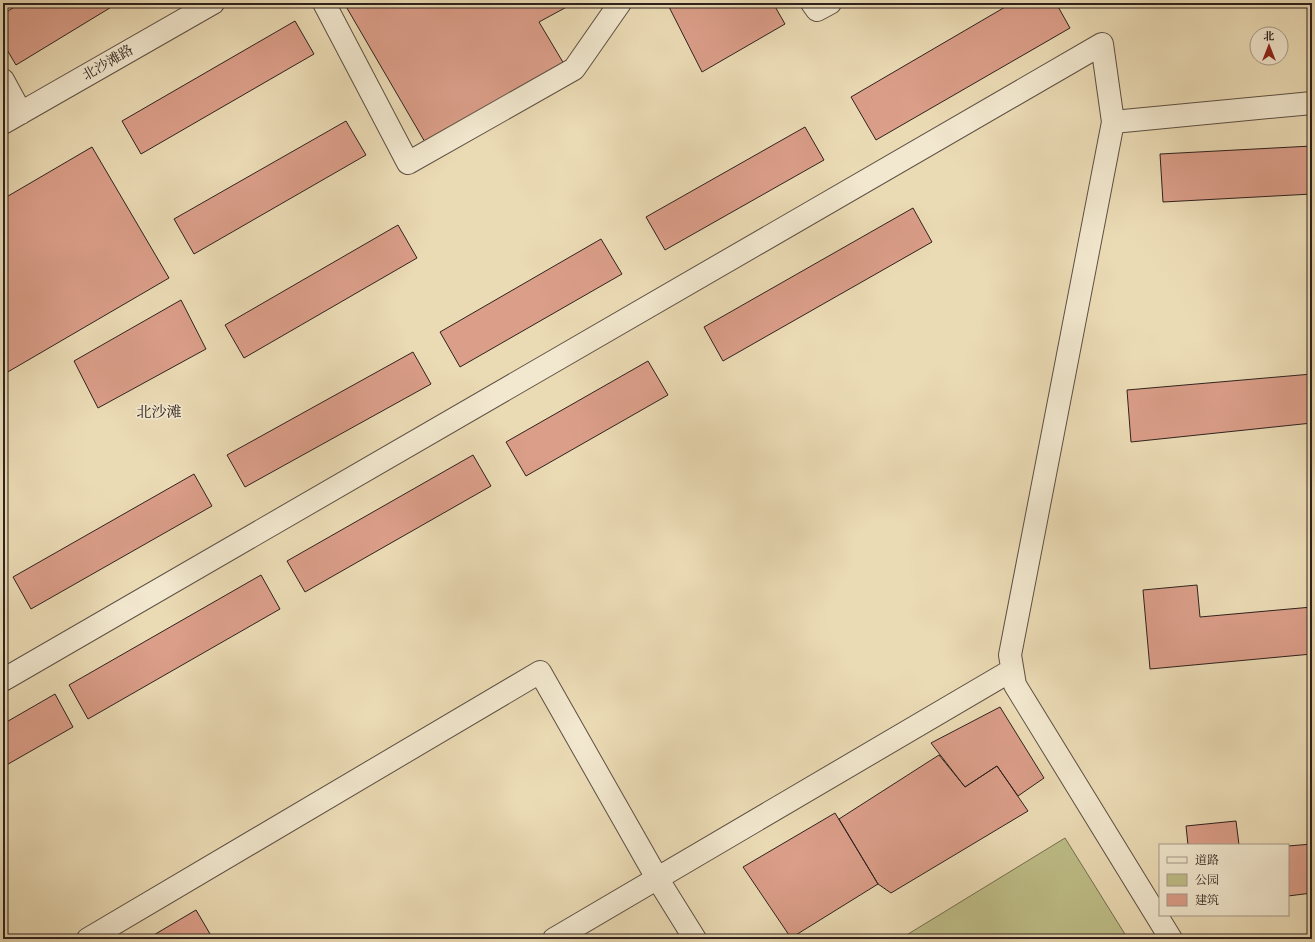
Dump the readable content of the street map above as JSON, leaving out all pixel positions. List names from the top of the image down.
{
  "streets": {
    "street": ["北沙滩路"]
  },
  "districts": ["北沙滩"],
  "legend": ["道路", "公园", "建筑"],
  "north": "top"
}
